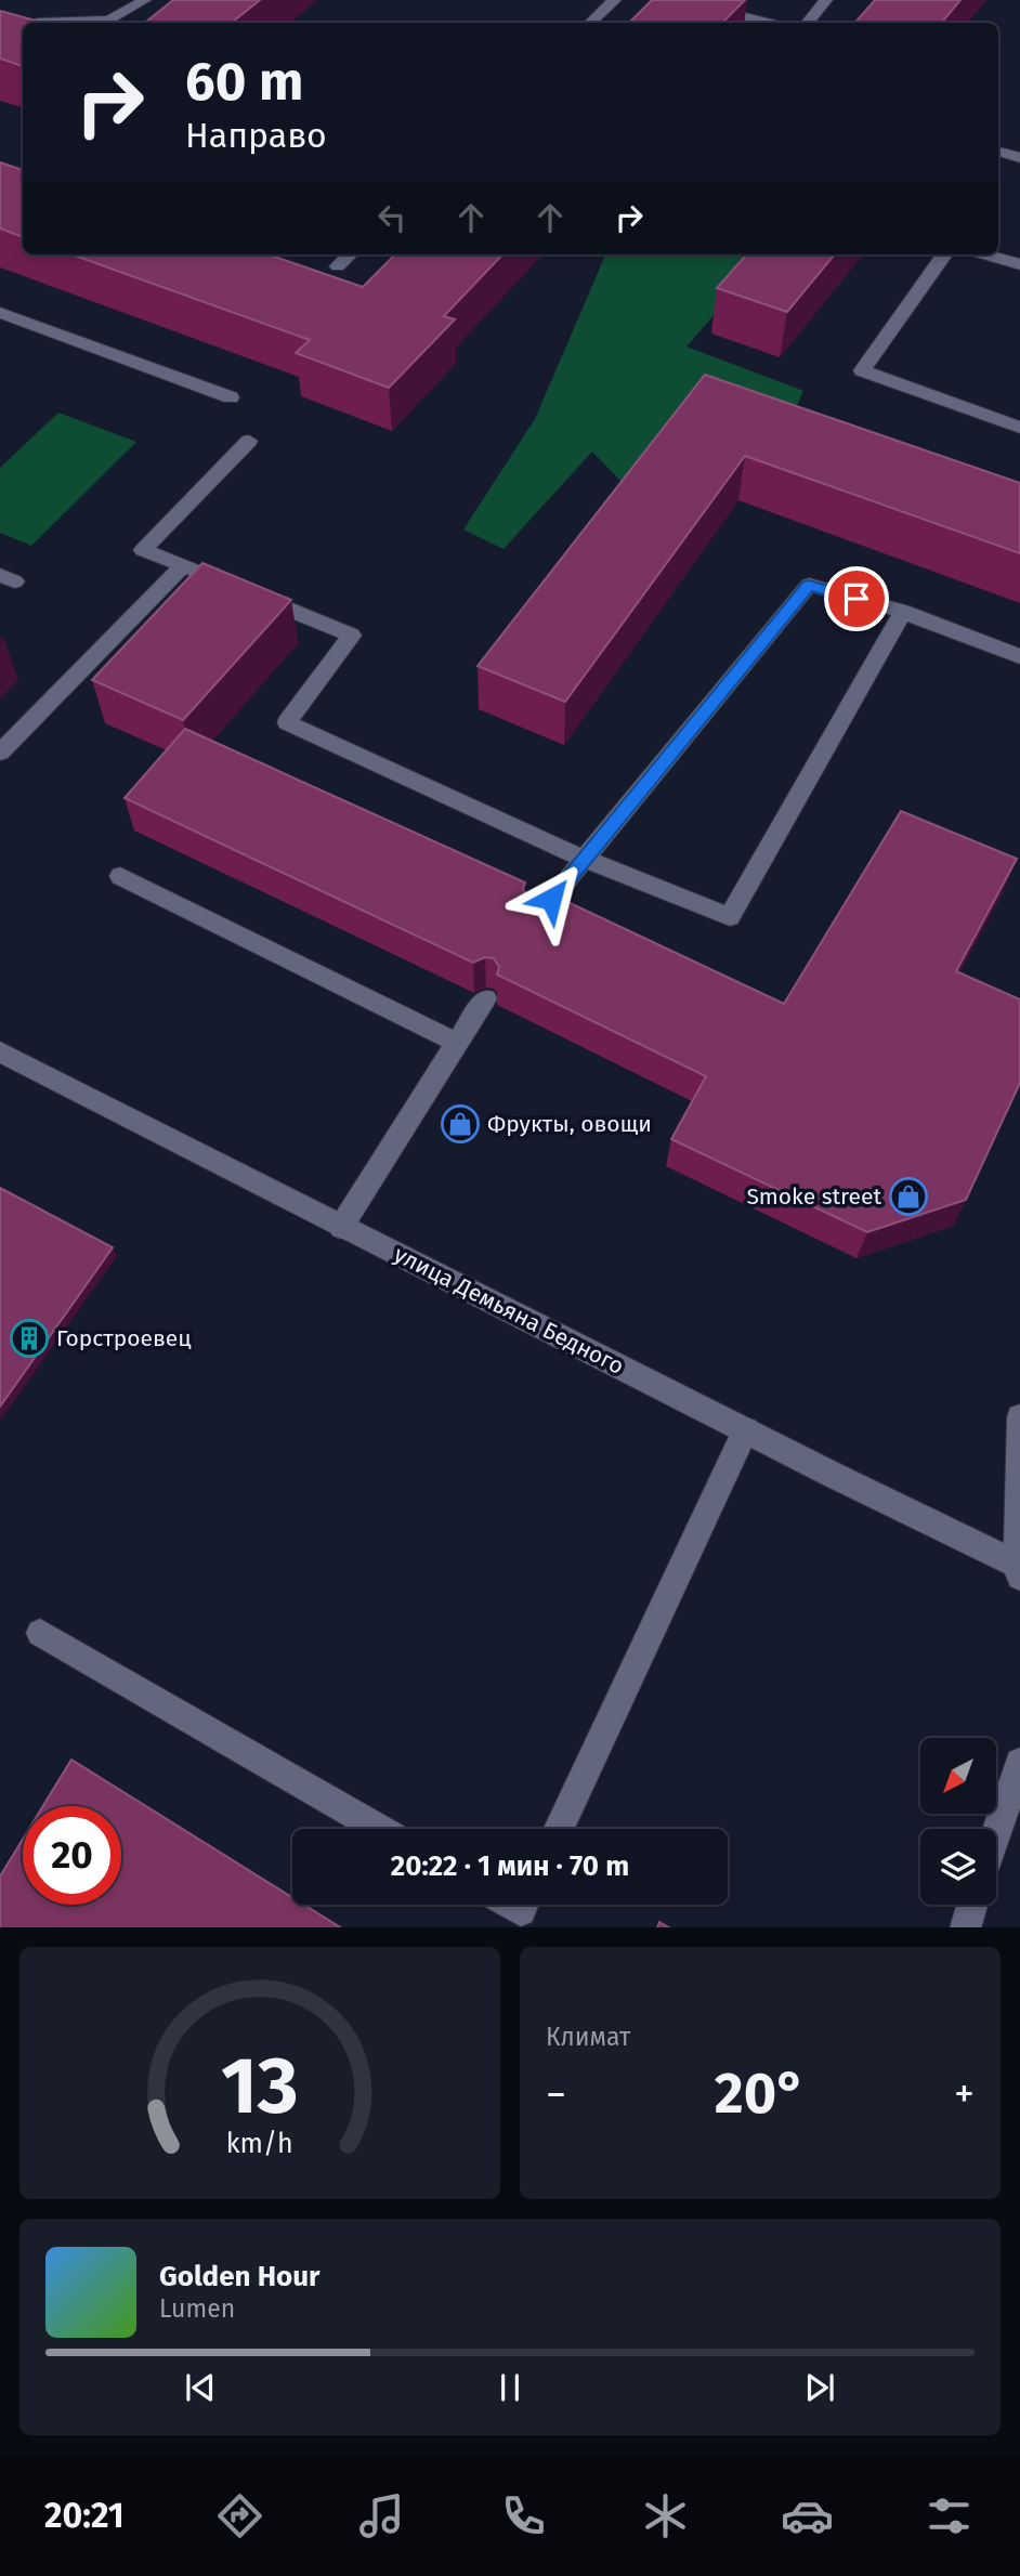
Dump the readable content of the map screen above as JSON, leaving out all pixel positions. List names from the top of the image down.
{
  "streets": {
    "street": ["улица Демьяна Бедного"]
  },
  "places": {
    "shop": ["Фрукты, овощи", "Smoke street"],
    "building": ["Горстроевец"]
  },
  "north": "bottom left",
  "page": {
    "turn": ["60 m", "Направо"],
    "limit": "20",
    "trip": "20:22 · 1 мин · 70 m",
    "tile": "Климат",
    "heat": ["−", "20°", "+"],
    "song": ["Golden Hour", "Lumen"],
    "tabs": "20:21",
    "gauge": ["13", "km/h"]
  }
}
